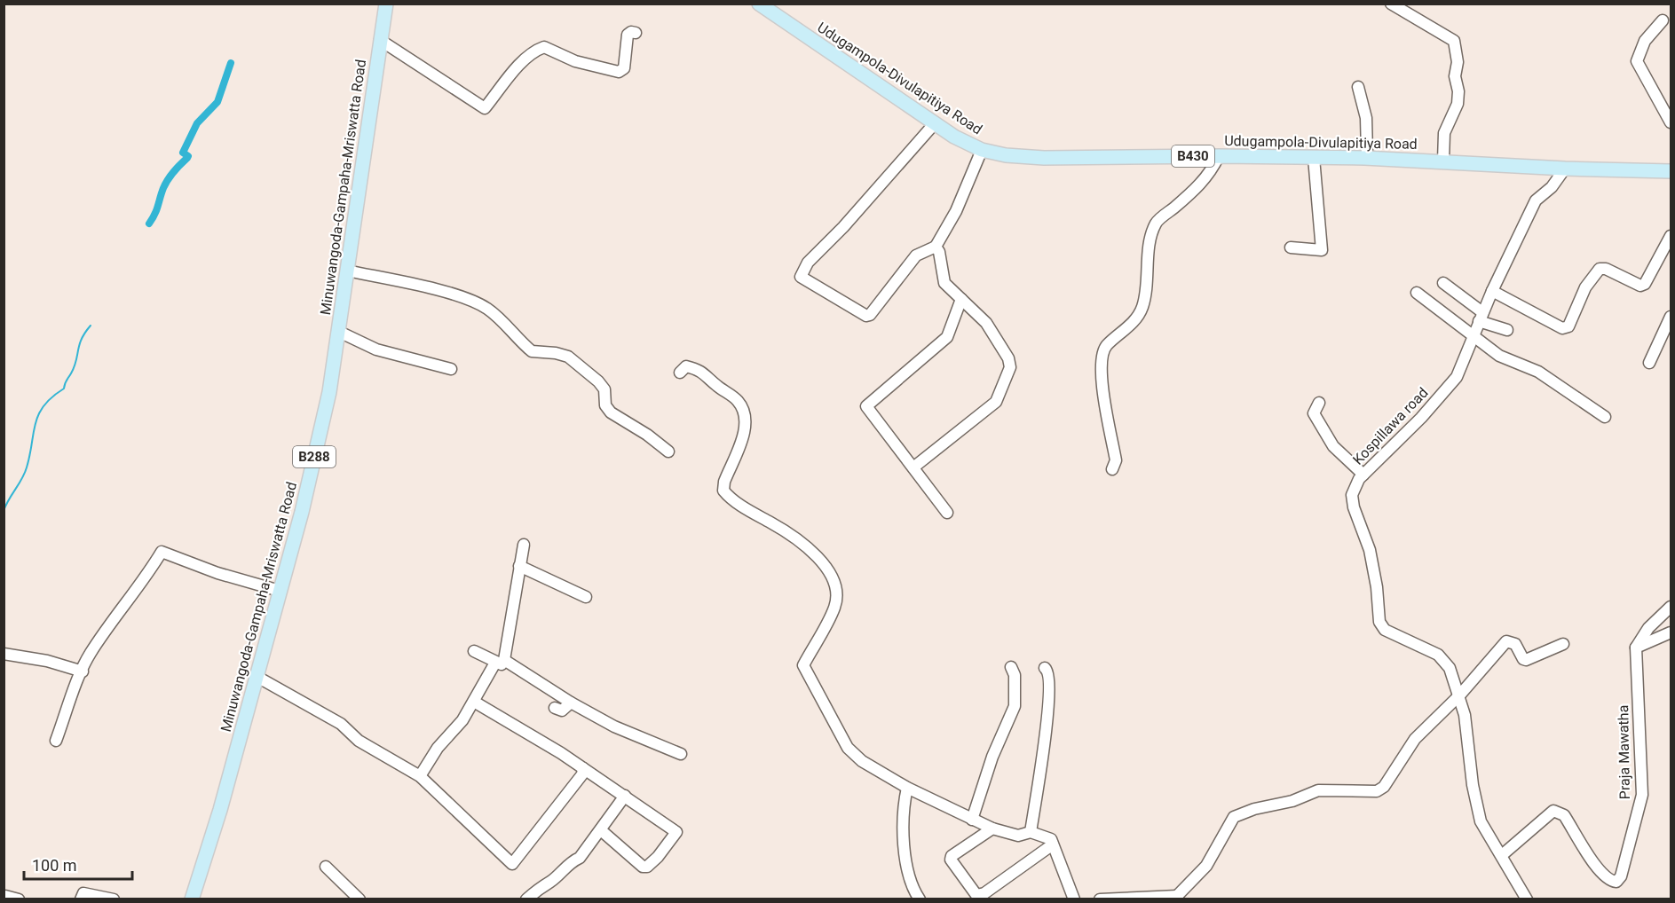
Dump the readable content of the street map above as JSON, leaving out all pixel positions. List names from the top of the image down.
{
  "streets": {
    "main road": [
      "Udugampola-Divulapitiya Road",
      "B430",
      "Minuwangoda-Gampaha-Mriswatta Road",
      "B288"
    ],
    "street": ["Kospillawa road", "Praja Mawatha"]
  },
  "crossings": [
    ["Udugampola-Divulapitiya Road", "Kospillawa road"],
    ["Kospillawa road", "Praja Mawatha"]
  ],
  "scale_bar": "100 m"
}
